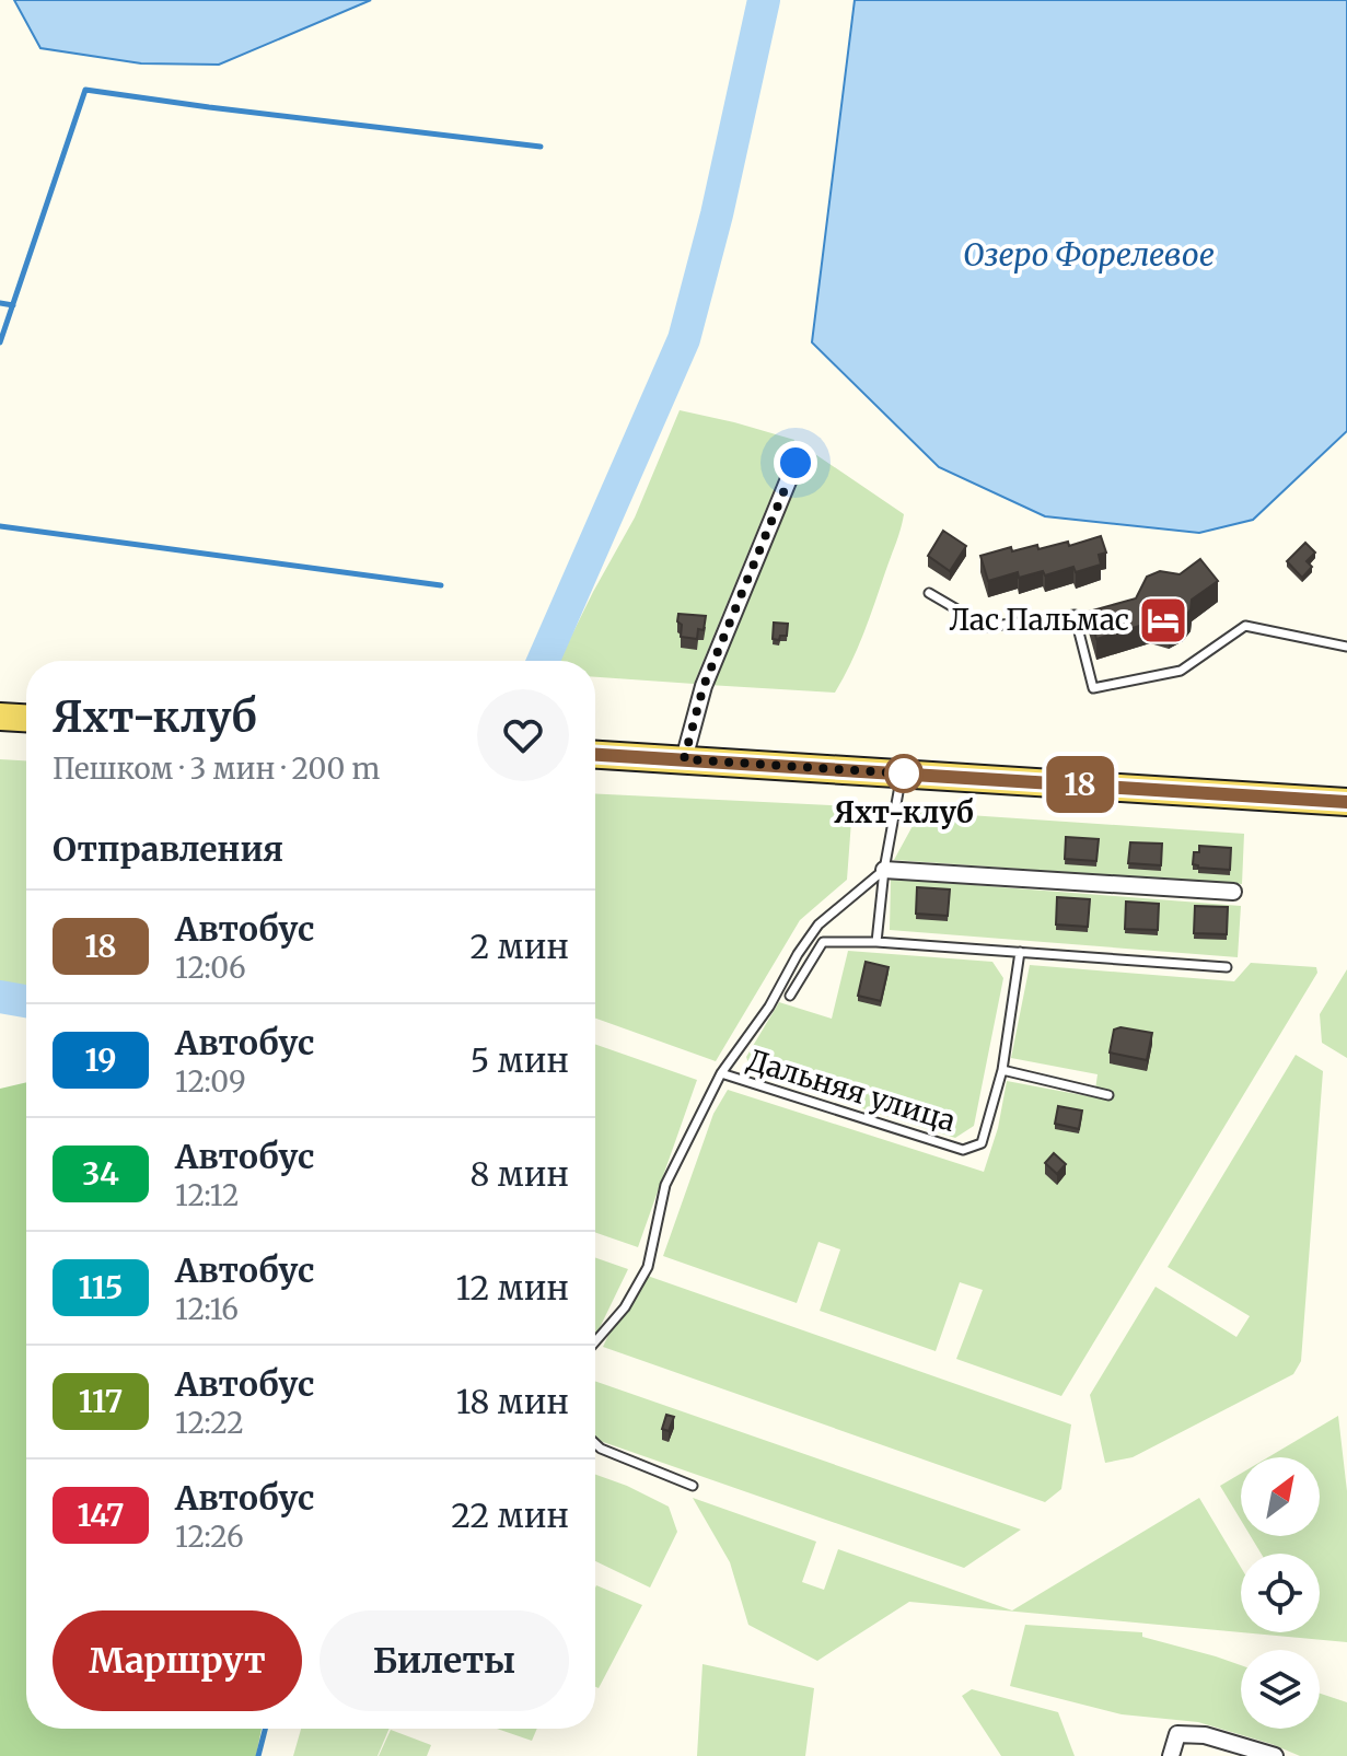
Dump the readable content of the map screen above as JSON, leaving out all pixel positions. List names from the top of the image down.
{
  "streets": {
    "lane": ["Дальняя улица"]
  },
  "water": ["Озеро Форелевое"],
  "places": {
    "hotel": ["Лас Пальмас"],
    "other": ["Яхт-клуб"]
  },
  "lines": ["bus line 18"],
  "north": "top right",
  "page": {
    "on_map": "18",
    "heading": [
      ["Яхт-клуб", "Пешком · 3 мин · 200 m"],
      "Отправления"
    ],
    "list": [
      {
        "mark": "18",
        "name": "Автобус",
        "note": "12:06",
        "value": "2 мин"
      },
      {
        "mark": "19",
        "name": "Автобус",
        "note": "12:09",
        "value": "5 мин"
      },
      {
        "mark": "34",
        "name": "Автобус",
        "note": "12:12",
        "value": "8 мин"
      },
      {
        "mark": "115",
        "name": "Автобус",
        "note": "12:16",
        "value": "12 мин"
      },
      {
        "mark": "117",
        "name": "Автобус",
        "note": "12:22",
        "value": "18 мин"
      },
      {
        "mark": "147",
        "name": "Автобус",
        "note": "12:26",
        "value": "22 мин"
      }
    ],
    "buttons": ["Маршрут", "Билеты"]
  }
}
